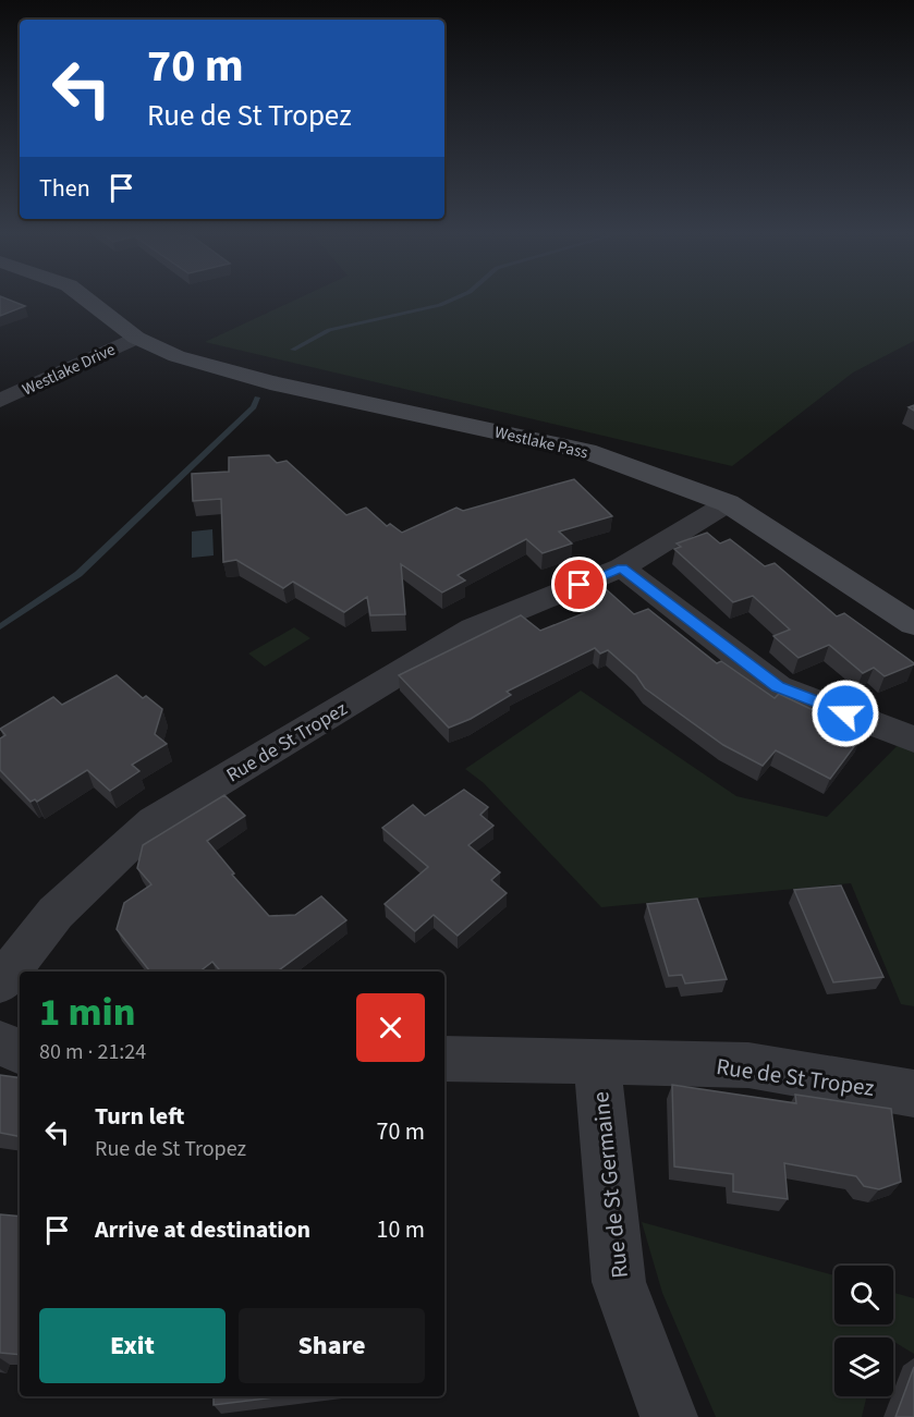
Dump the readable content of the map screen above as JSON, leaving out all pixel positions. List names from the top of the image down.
{
  "streets": {
    "street": [
      "Westlake Drive",
      "Westlake Pass",
      "Rue de St Tropez",
      "Rue de St Germaine"
    ]
  },
  "crossings": [
    ["Westlake Drive", "Westlake Pass"],
    ["Westlake Pass", "Rue de St Tropez"],
    ["Rue de St Tropez", "Rue de St Germaine"]
  ],
  "page": {
    "turn": ["70 m", "Rue de St Tropez"],
    "then": "Then",
    "heading": ["1 min", "80 m · 21:24"],
    "list": [
      {
        "name": "Turn left",
        "note": "Rue de St Tropez",
        "value": "70 m"
      },
      {
        "name": "Arrive at destination",
        "value": "10 m"
      }
    ],
    "buttons": ["Exit", "Share"]
  }
}
